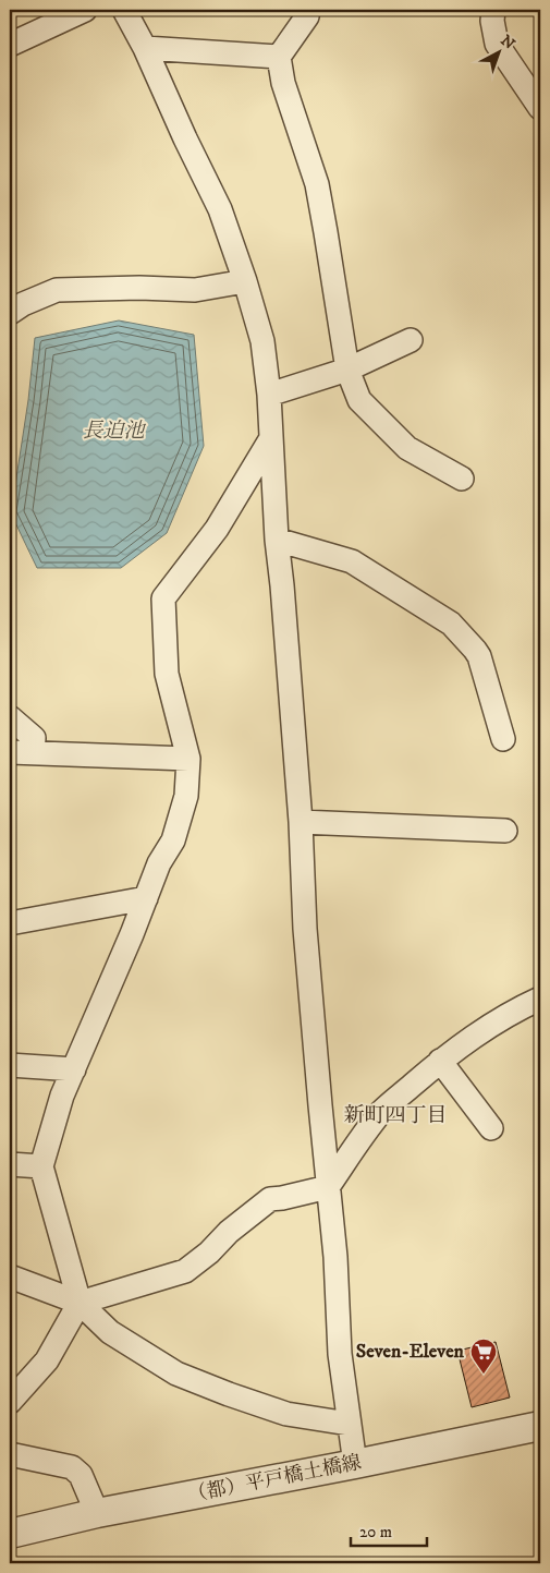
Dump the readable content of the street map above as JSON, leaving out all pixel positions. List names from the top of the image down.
{
  "streets": {
    "street": ["（都）平戸橋土橋線"]
  },
  "districts": ["新町四丁目"],
  "water": ["長迫池"],
  "places": {
    "supermarket": ["Seven-Eleven"]
  },
  "scale_bar": "20 m",
  "north": "top right"
}
